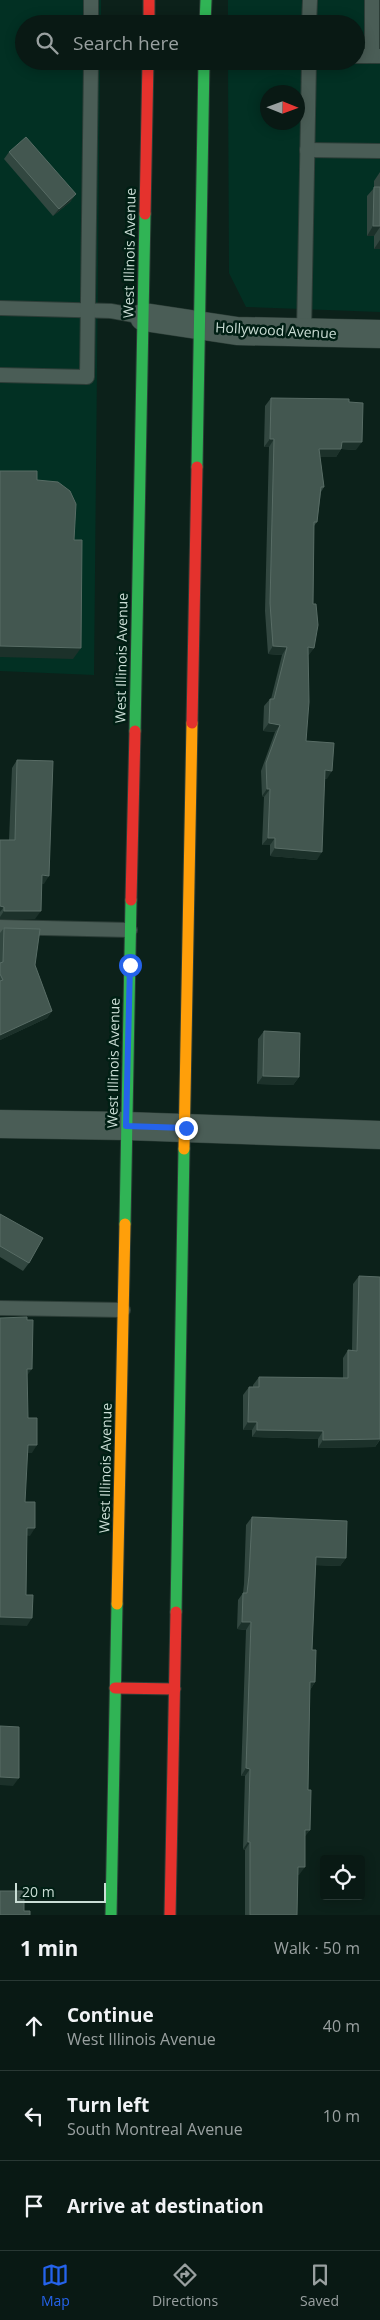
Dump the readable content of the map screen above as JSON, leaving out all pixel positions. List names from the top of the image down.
{
  "streets": {
    "main road": ["West Illinois Avenue"],
    "street": ["Hollywood Avenue"]
  },
  "crossings": [
    ["West Illinois Avenue", "Hollywood Avenue"]
  ],
  "scale_bar": "20 m",
  "north": "right",
  "page": {
    "search": "Search here",
    "scale": "20 m",
    "heading": ["1 min", "Walk · 50 m"],
    "list": [
      ["Continue", "West Illinois Avenue", "40 m"],
      ["Turn left", "South Montreal Avenue", "10 m"],
      "Arrive at destination"
    ],
    "nav": ["Map", "Directions", "Saved"]
  }
}
